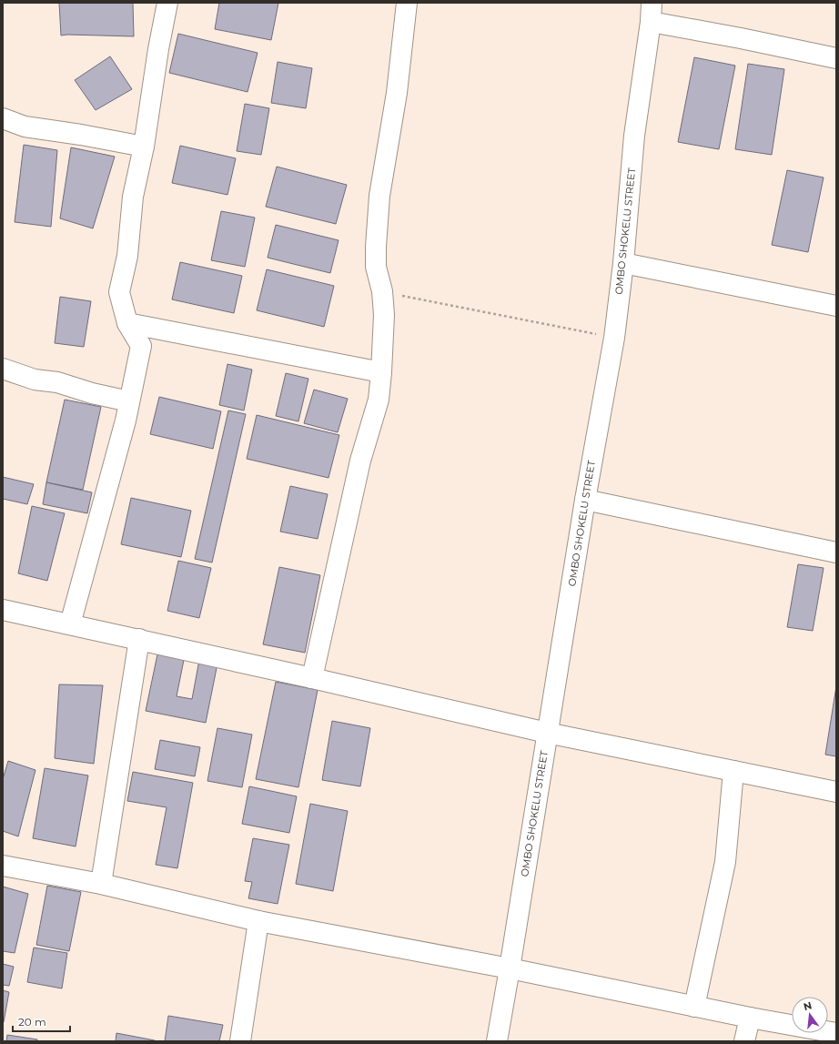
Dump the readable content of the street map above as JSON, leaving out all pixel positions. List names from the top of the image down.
{
  "streets": {
    "street": ["OMBO SHOKELU STREET"]
  },
  "scale_bar": "20 m",
  "north": "top"
}
